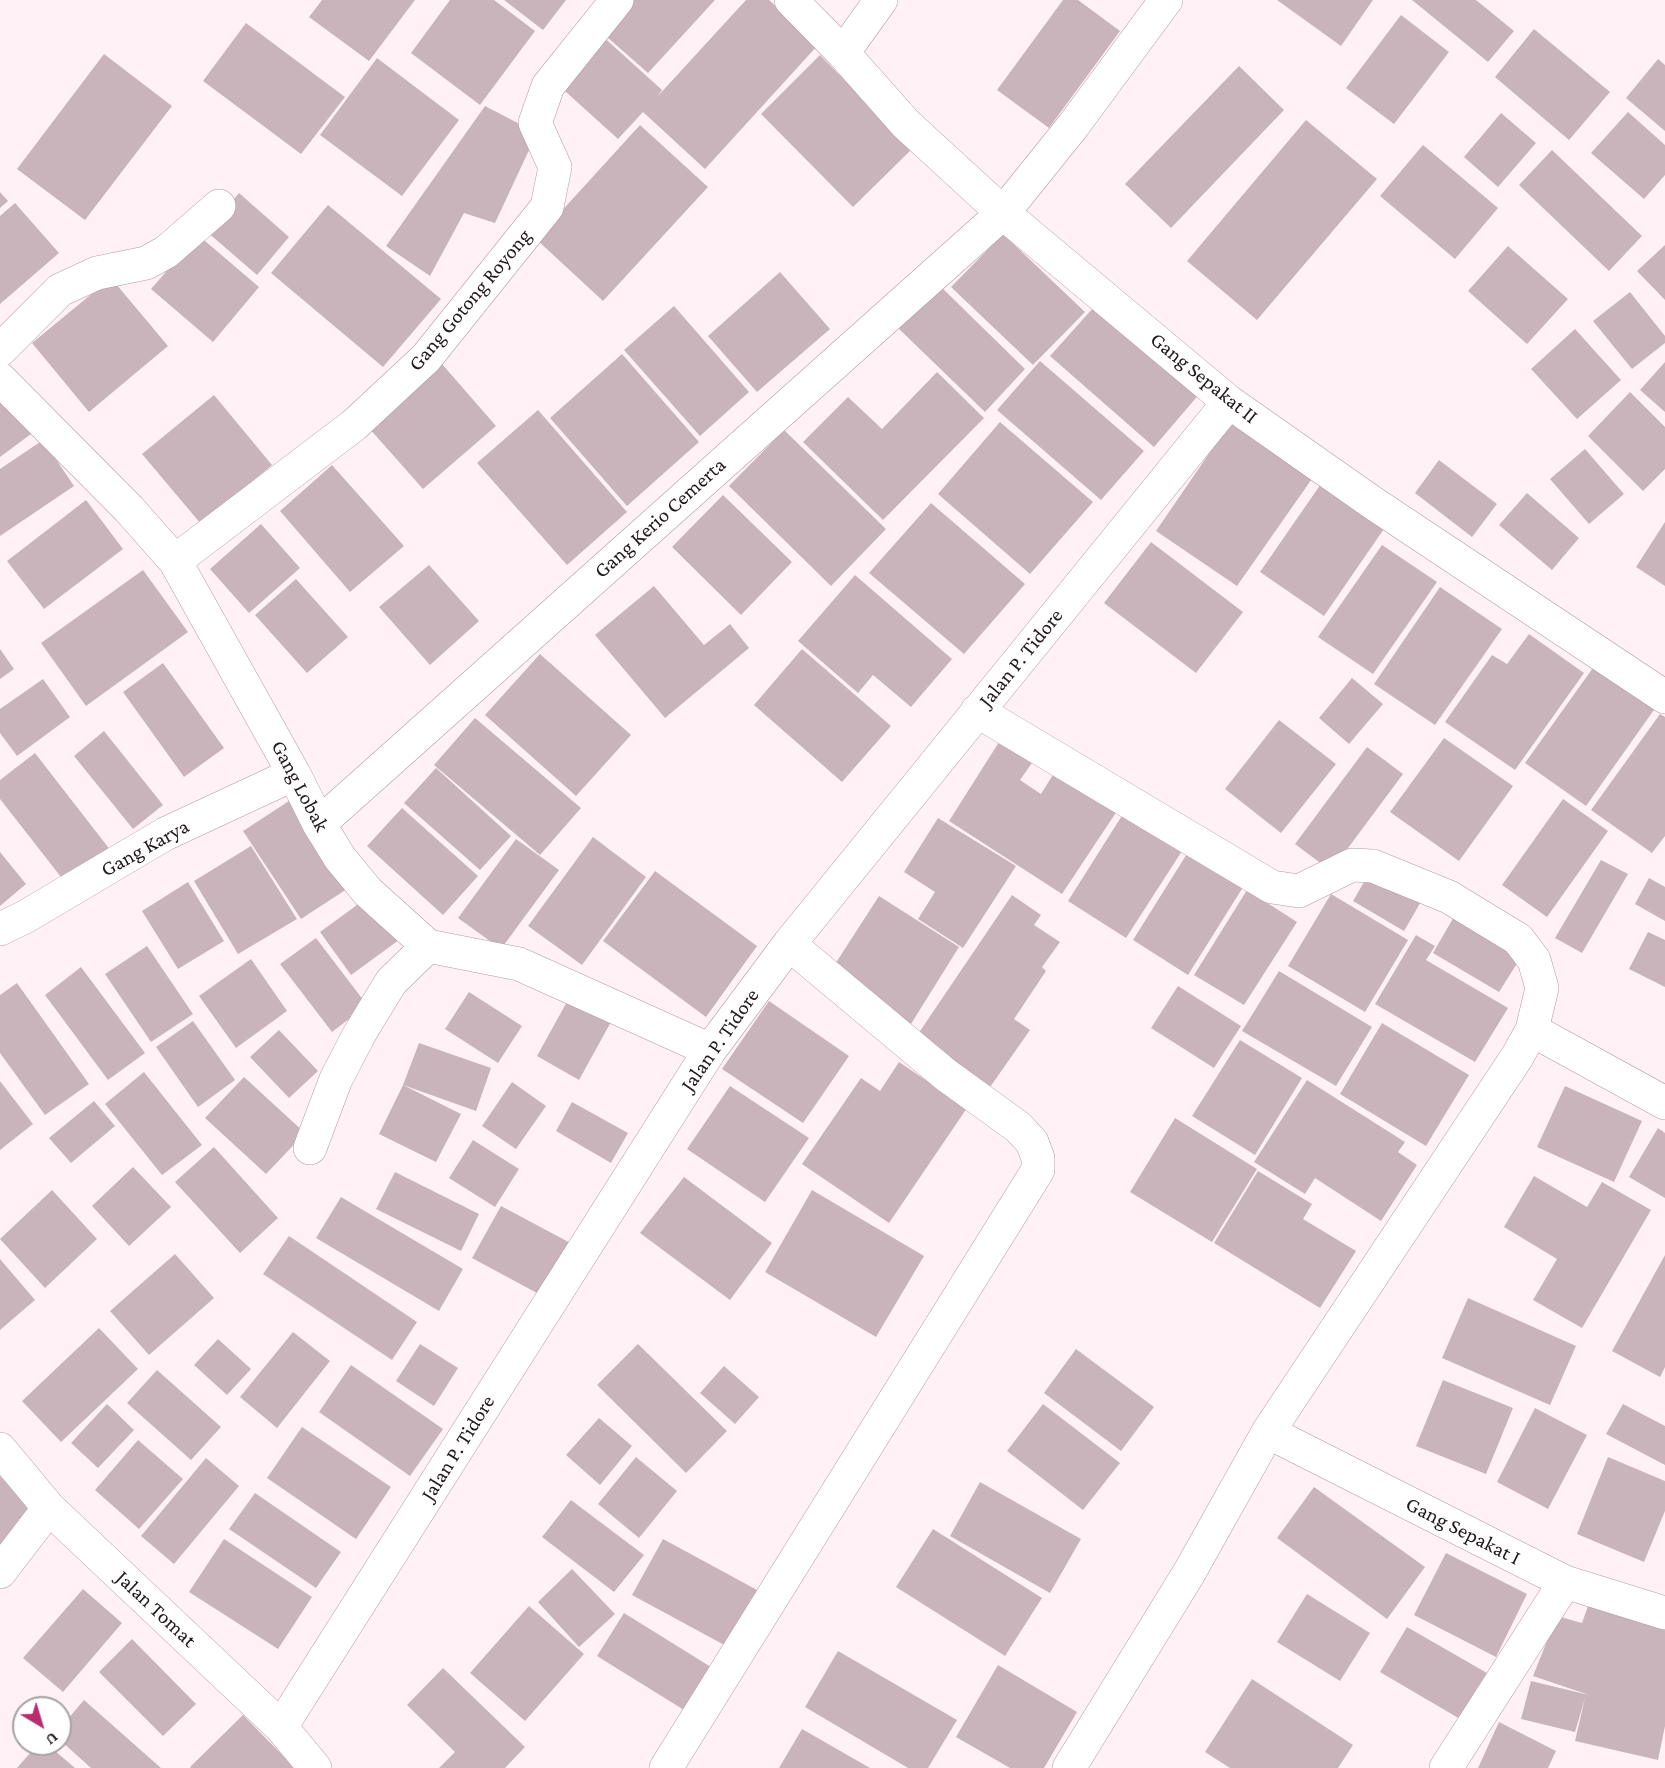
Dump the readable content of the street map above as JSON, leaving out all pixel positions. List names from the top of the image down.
{
  "streets": {
    "street": [
      "Gang Gotong Royong",
      "Gang Sepakat II",
      "Gang Kerio Cemerta",
      "Jalan P. Tidore",
      "Gang Lobak",
      "Gang Karya",
      "Gang Sepakat I",
      "Jalan Tomat"
    ]
  },
  "crossings": [
    ["Gang Gotong Royong", "Gang Lobak"],
    ["Gang Sepakat II", "Gang Kerio Cemerta"],
    ["Gang Sepakat II", "Jalan P. Tidore"],
    ["Gang Kerio Cemerta", "Gang Lobak"],
    ["Jalan P. Tidore", "Jalan Tomat"],
    ["Gang Lobak", "Gang Karya"]
  ],
  "north": "bottom right"
}
